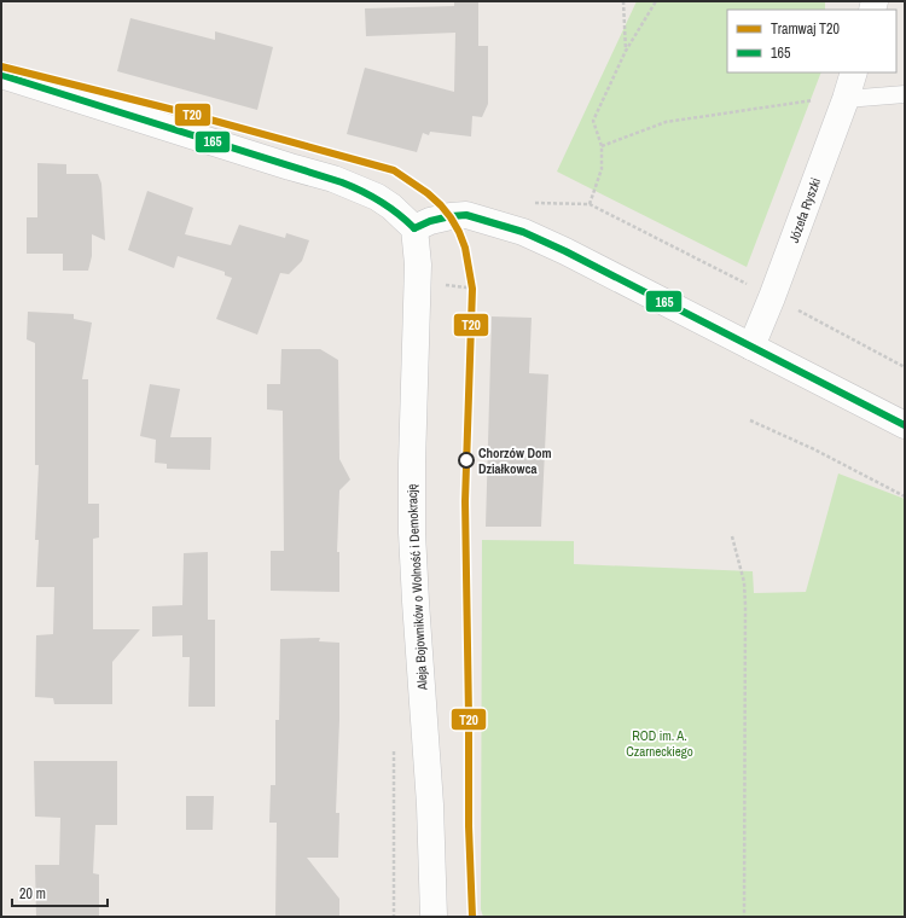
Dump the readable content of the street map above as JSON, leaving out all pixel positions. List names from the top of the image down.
{
  "streets": {
    "street": ["Józefa Ryszki", "Aleja Bojowników o Wolność i Demokrację"]
  },
  "parks": ["ROD im. A. Czarneckiego"],
  "places": ["Chorzów Dom Działkowca"],
  "lines": ["tram line T20", "transit line 165"],
  "legend": ["Tramwaj T20", "165"],
  "scale_bar": "20 m"
}
